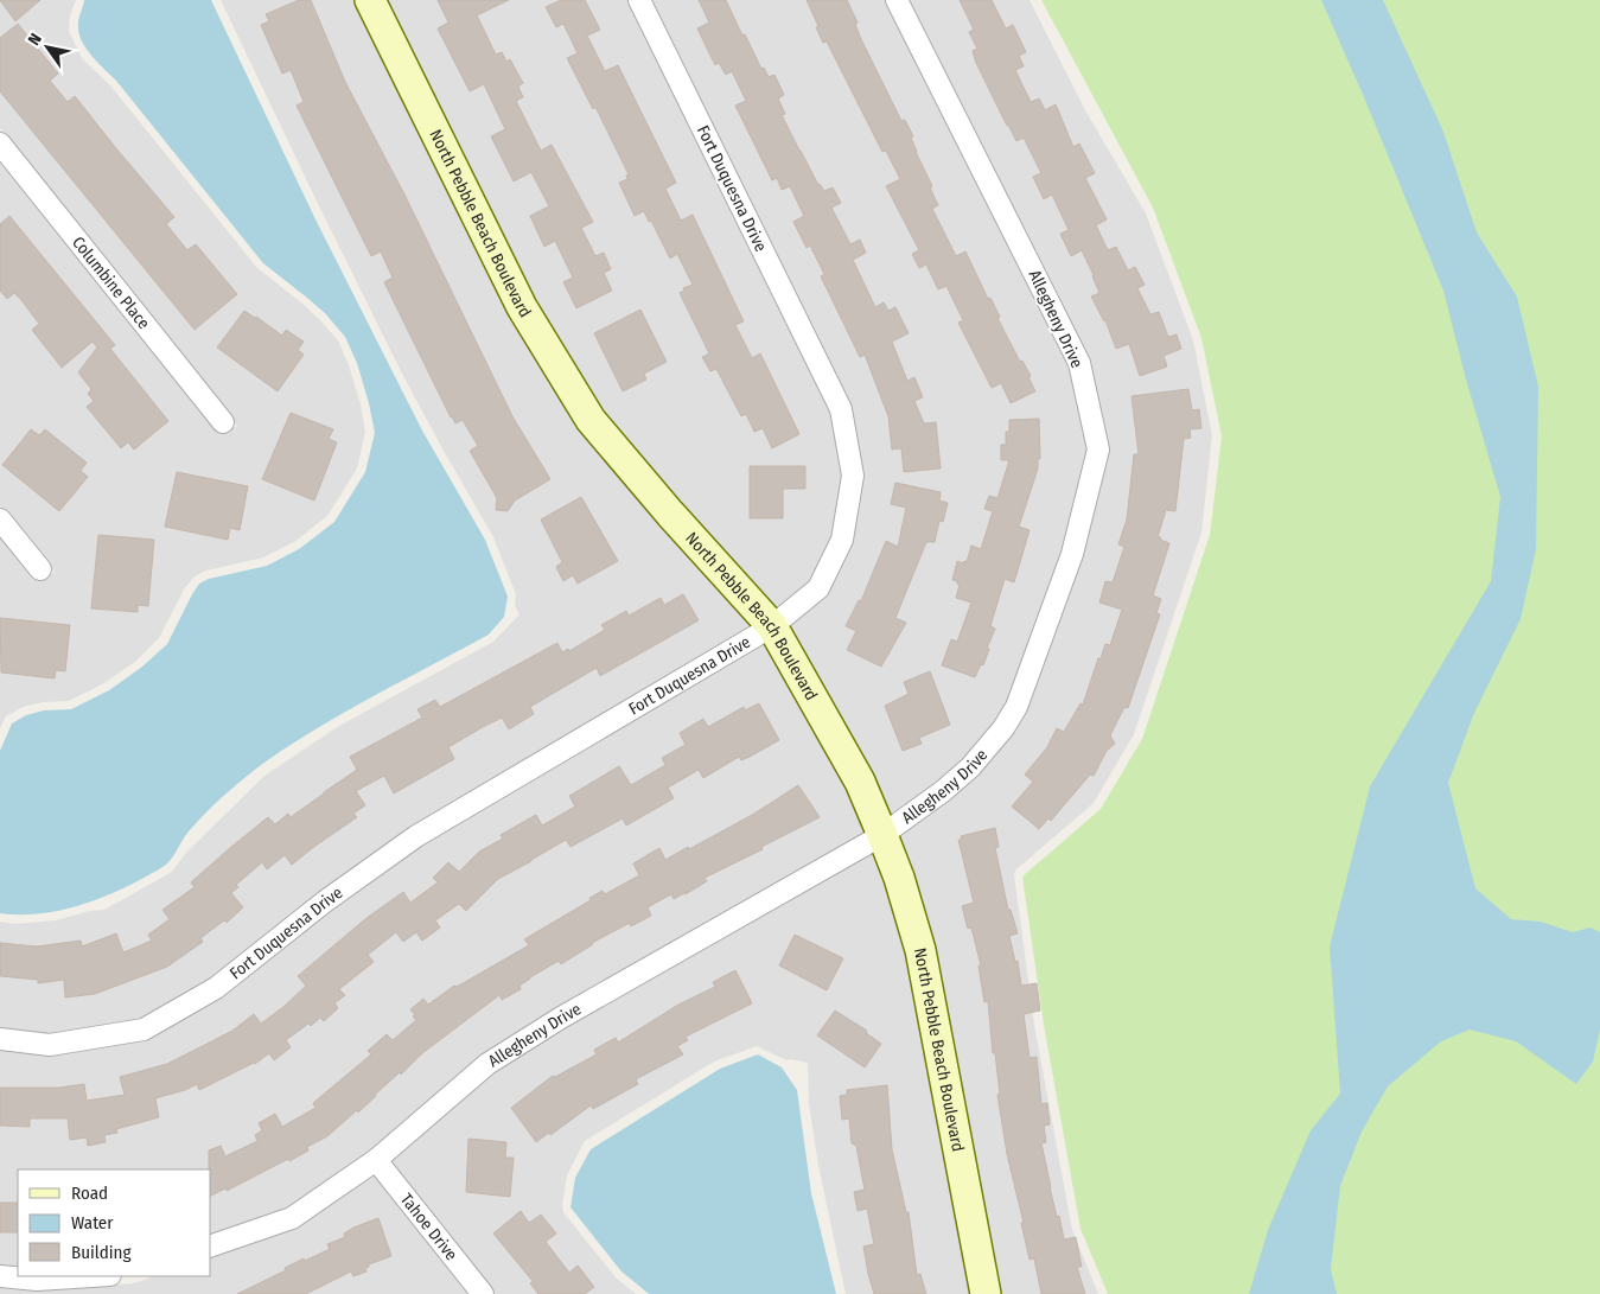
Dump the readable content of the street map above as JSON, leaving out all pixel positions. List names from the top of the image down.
{
  "streets": {
    "street": [
      "Fort Duquesna Drive",
      "North Pebble Beach Boulevard",
      "Columbine Place",
      "Allegheny Drive",
      "Tahoe Drive"
    ]
  },
  "crossings": [
    ["Fort Duquesna Drive", "North Pebble Beach Boulevard"],
    ["North Pebble Beach Boulevard", "Allegheny Drive"],
    ["Allegheny Drive", "Tahoe Drive"]
  ],
  "legend": ["Road", "Water", "Building"],
  "north": "top left"
}
